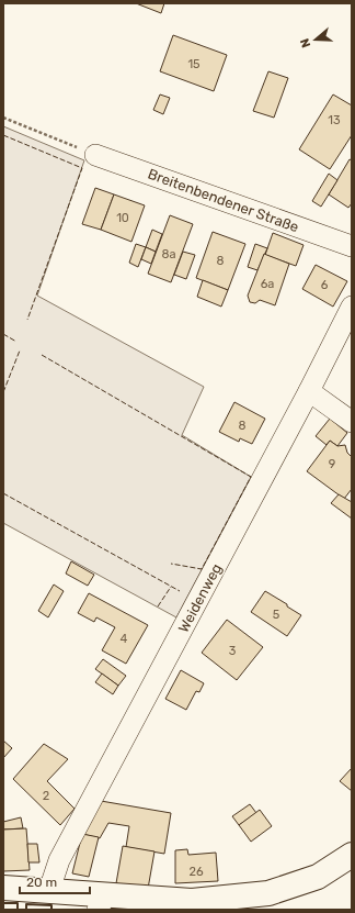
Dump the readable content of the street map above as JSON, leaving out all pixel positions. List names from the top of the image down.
{
  "streets": {
    "street": ["Breitenbendener Straße", "Weidenweg"]
  },
  "house_numbers": [
    "15",
    "13",
    "10",
    "8a",
    "8",
    "6a",
    "6",
    "8",
    "9",
    "5",
    "4",
    "3",
    "2",
    "26"
  ],
  "scale_bar": "20 m",
  "north": "left"
}
